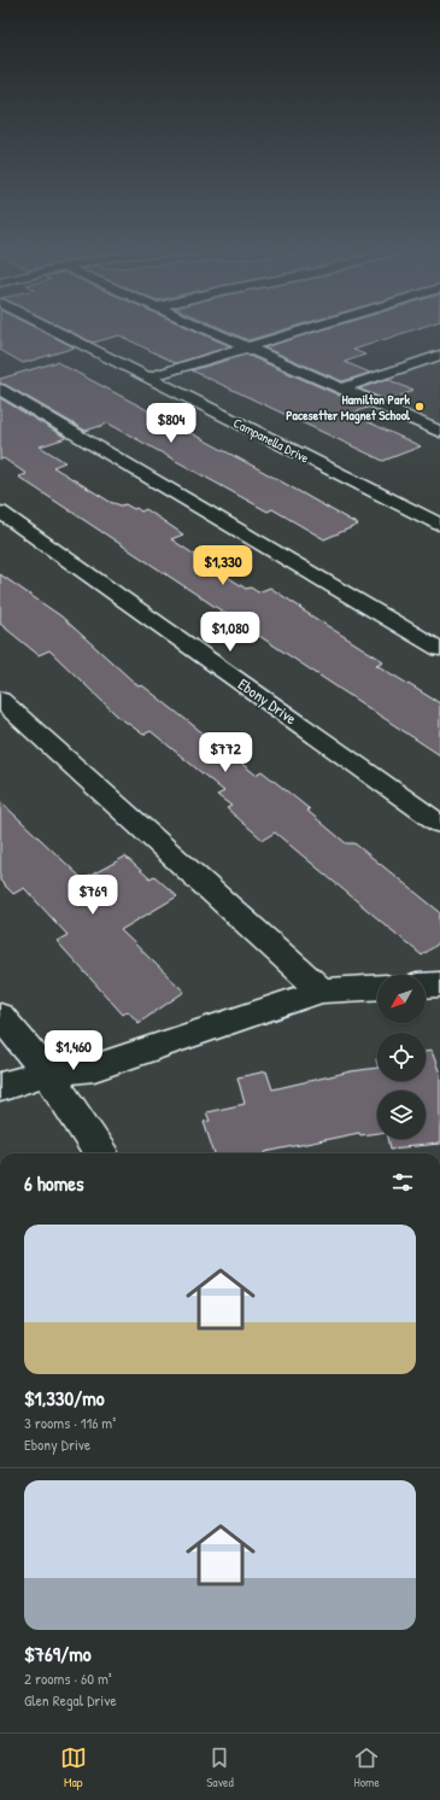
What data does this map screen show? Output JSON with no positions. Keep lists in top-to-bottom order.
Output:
{
  "streets": {
    "street": ["Campanella Drive", "Ebony Drive"]
  },
  "places": ["Hamilton Park Pacesetter Magnet School"],
  "north": "bottom left",
  "page": {
    "price": [
      "$804",
      "$1,330",
      "$1,080",
      "$772",
      "$769",
      "$1,460"
    ],
    "heading": "6 homes",
    "list": [
      {
        "name": "$1,330/mo",
        "note": "3 rooms · 116 m² · Ebony Drive"
      },
      {
        "name": "$769/mo",
        "note": "2 rooms · 60 m² · Glen Regal Drive"
      }
    ],
    "tabs": ["Map", "Saved", "Home"]
  }
}
